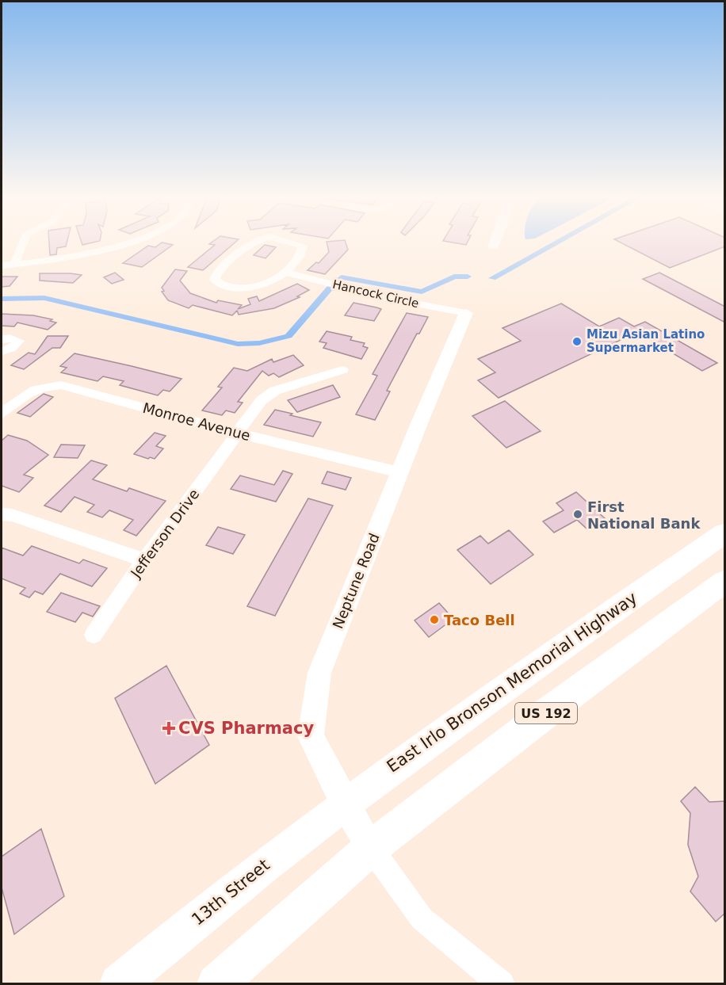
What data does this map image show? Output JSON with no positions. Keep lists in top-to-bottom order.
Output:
{
  "streets": {
    "highway": ["East Irlo Bronson Memorial Highway", "US 192", "13th Street"],
    "main road": ["Neptune Road"],
    "street": ["Hancock Circle", "Monroe Avenue", "Jefferson Drive"]
  },
  "crossings": [
    ["Hancock Circle", "Neptune Road"],
    ["Monroe Avenue", "Jefferson Drive"],
    ["Monroe Avenue", "Neptune Road"],
    ["Neptune Road", "East Irlo Bronson Memorial Highway"],
    ["Neptune Road", "US 192"],
    ["Neptune Road", "13th Street"],
    ["East Irlo Bronson Memorial Highway", "13th Street"]
  ],
  "places": {
    "other": ["Mizu Asian Latino Supermarket", "First National Bank", "Taco Bell"],
    "health": ["CVS Pharmacy"]
  }
}
